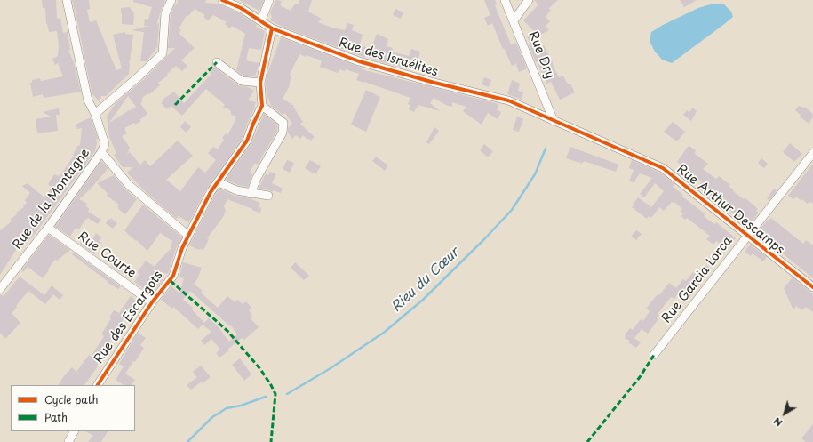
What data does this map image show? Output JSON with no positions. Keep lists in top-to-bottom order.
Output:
{
  "streets": {
    "street": [
      "Rue Dry",
      "Rue des Israélites",
      "Rue de la Montagne",
      "Rue Arthur Descamps",
      "Rue Courte",
      "Rue Garcia Lorca",
      "Rue des Escargots"
    ]
  },
  "crossings": [
    ["Rue Dry", "Rue des Israélites"],
    ["Rue Dry", "Rue Arthur Descamps"],
    ["Rue des Israélites", "Rue Arthur Descamps"],
    ["Rue de la Montagne", "Rue Courte"],
    ["Rue Arthur Descamps", "Rue Garcia Lorca"],
    ["Rue Courte", "Rue des Escargots"]
  ],
  "water": ["Rieu du Cœur"],
  "legend": ["Cycle path", "Path"],
  "north": "bottom left"
}
